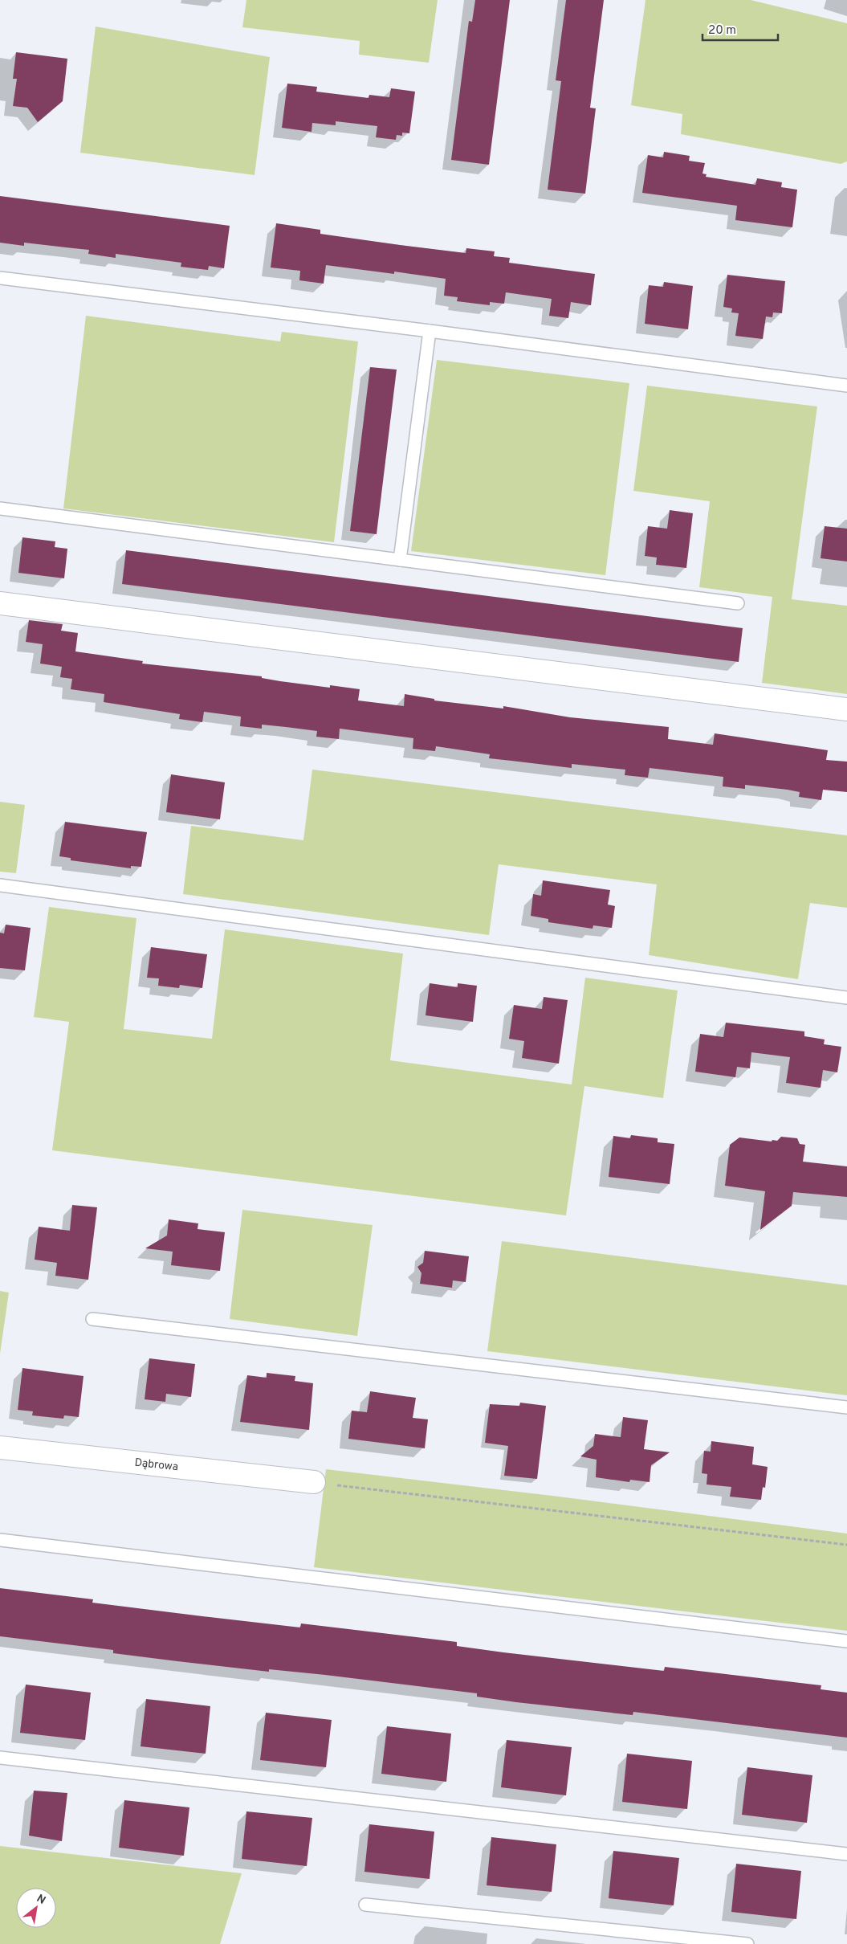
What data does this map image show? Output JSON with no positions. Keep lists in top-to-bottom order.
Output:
{
  "streets": {
    "street": ["Dąbrowa"]
  },
  "scale_bar": "20 m",
  "north": "top right"
}
